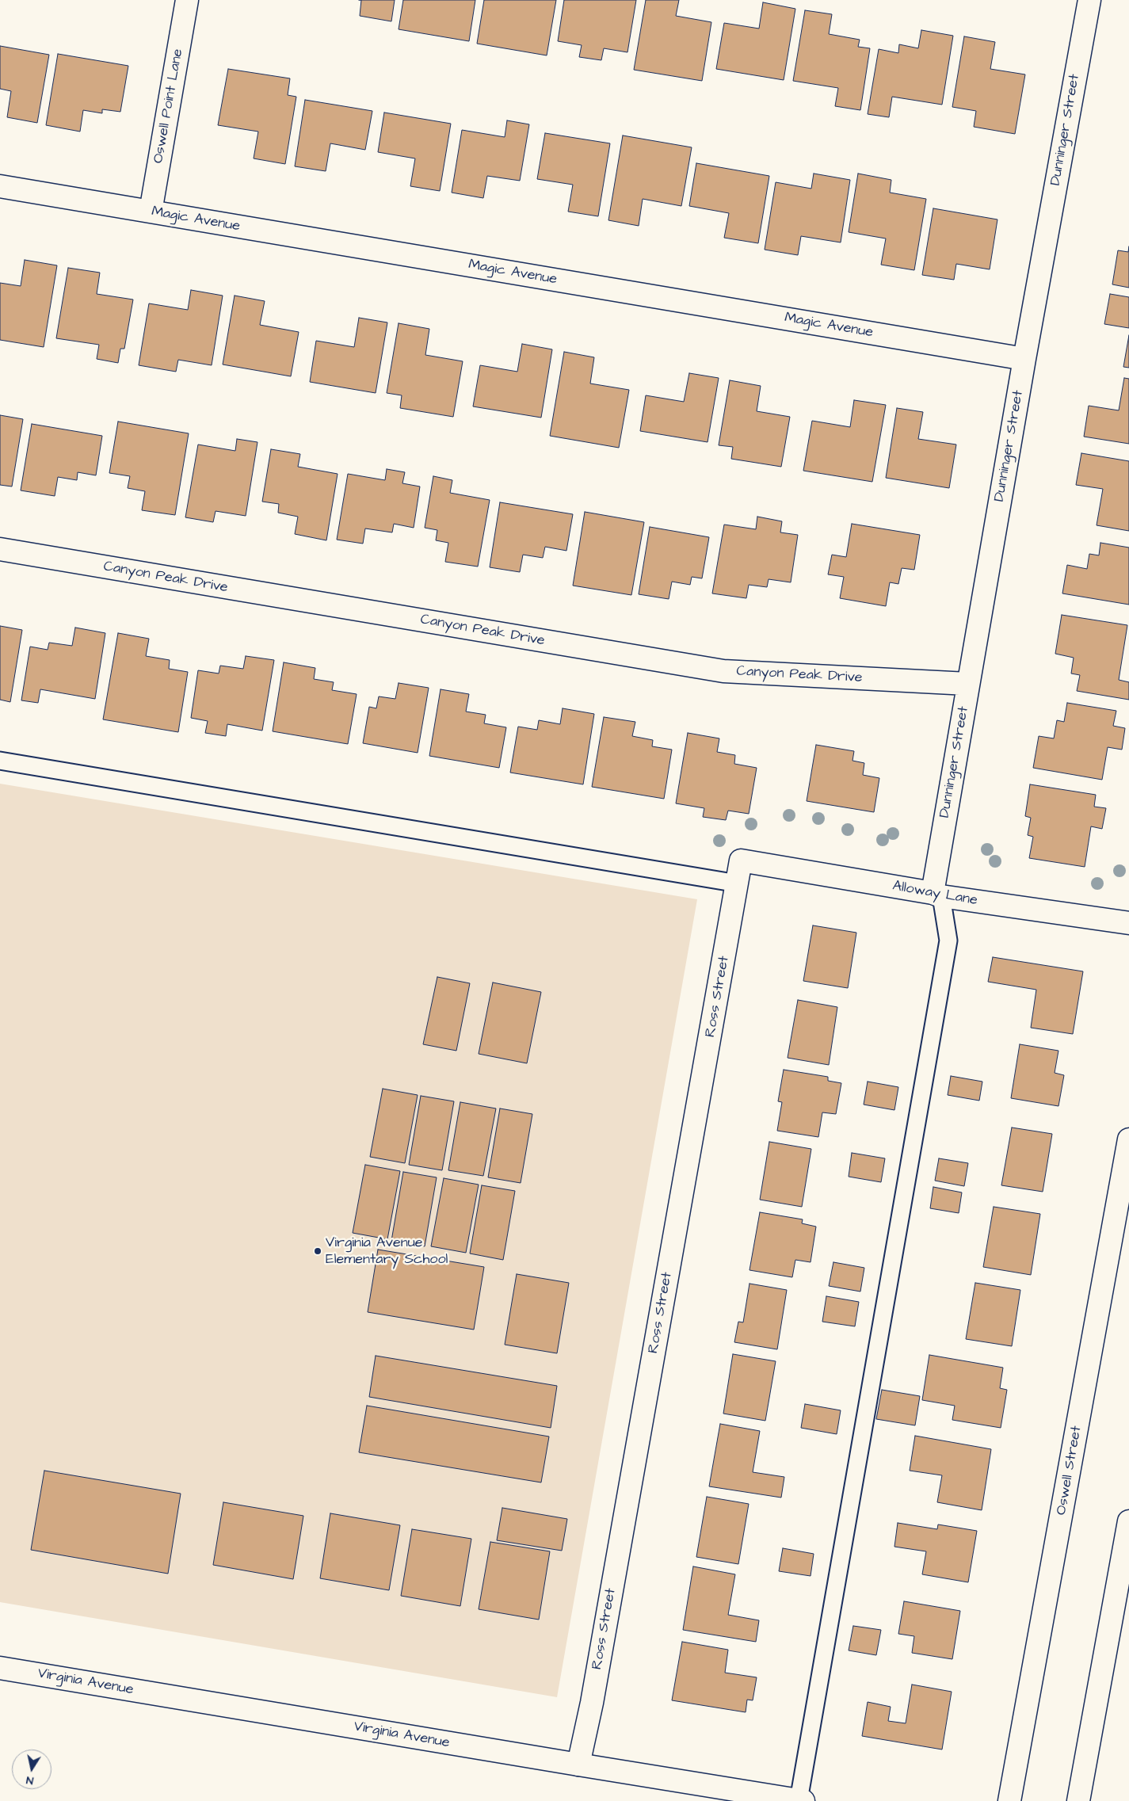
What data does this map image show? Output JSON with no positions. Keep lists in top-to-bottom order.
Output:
{
  "streets": {
    "street": [
      "Oswell Point Lane",
      "Dunninger Street",
      "Magic Avenue",
      "Canyon Peak Drive",
      "Alloway Lane",
      "Ross Street",
      "Oswell Street",
      "Virginia Avenue"
    ]
  },
  "crossings": [
    ["Oswell Point Lane", "Magic Avenue"],
    ["Dunninger Street", "Magic Avenue"],
    ["Dunninger Street", "Canyon Peak Drive"],
    ["Dunninger Street", "Alloway Lane"],
    ["Alloway Lane", "Ross Street"],
    ["Ross Street", "Virginia Avenue"]
  ],
  "places": ["Virginia Avenue Elementary School"],
  "north": "bottom"
}
